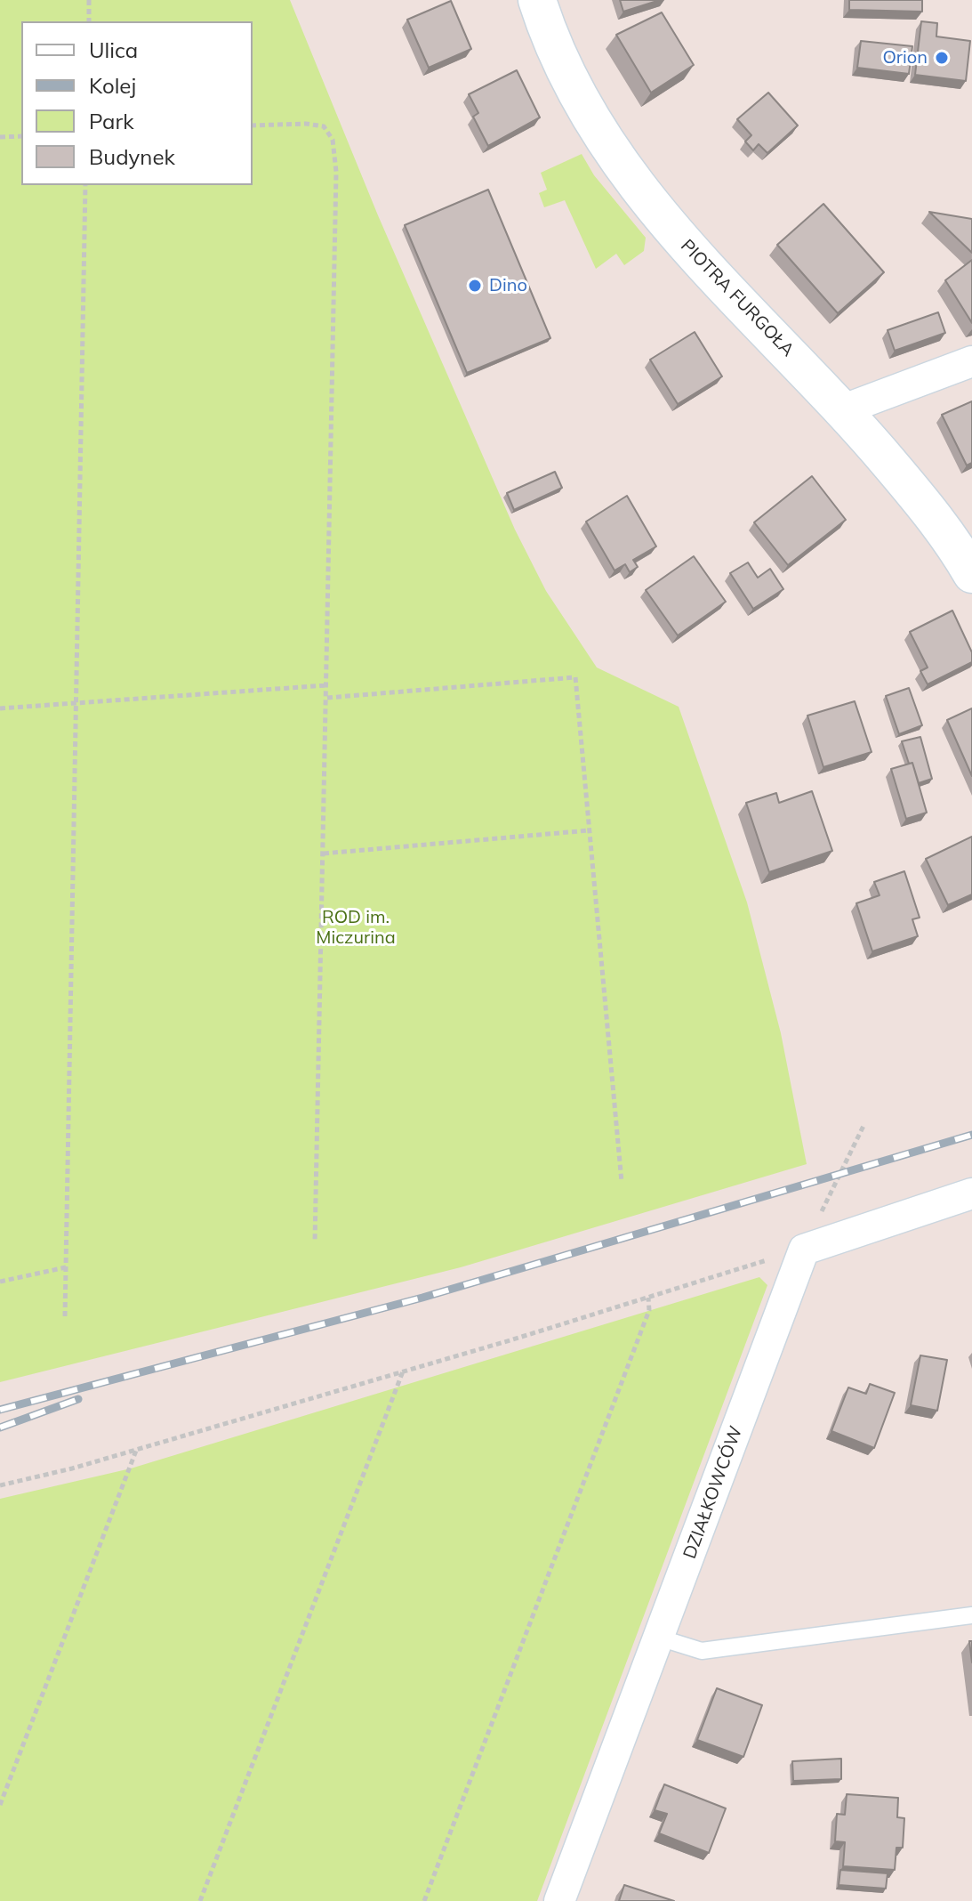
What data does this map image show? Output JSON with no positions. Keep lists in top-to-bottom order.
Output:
{
  "streets": {
    "street": ["PIOTRA FURGOŁA", "DZIAŁKOWCÓW"]
  },
  "parks": ["ROD im. Miczurina"],
  "places": ["Orion", "Dino"],
  "legend": [
    "Ulica",
    "Kolej",
    "Park",
    "Budynek"
  ]
}
